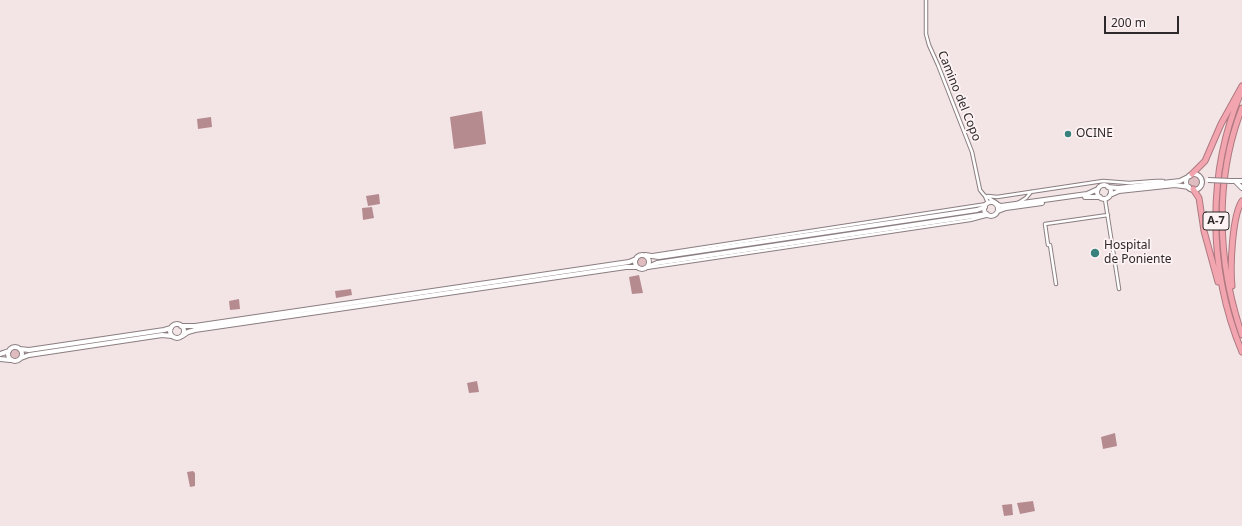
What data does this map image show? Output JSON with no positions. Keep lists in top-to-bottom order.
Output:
{
  "streets": {
    "highway": ["A-7"],
    "street": ["Camino del Copo"]
  },
  "places": ["OCINE", "Hospital de Poniente"],
  "scale_bar": "200 m"
}
